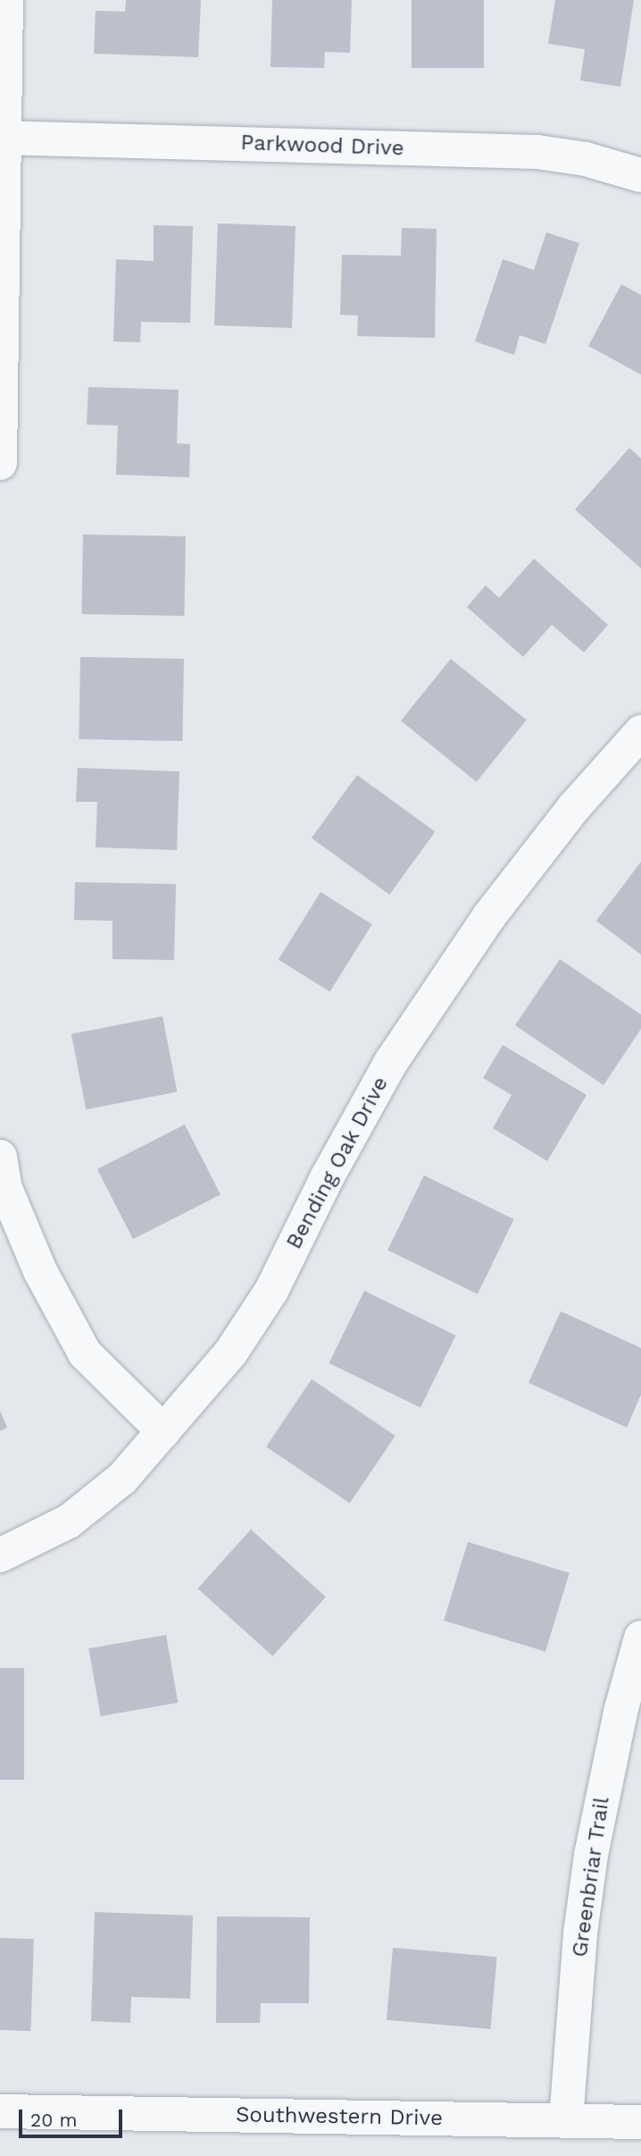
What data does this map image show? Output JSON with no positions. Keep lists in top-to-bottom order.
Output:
{
  "streets": {
    "street": [
      "Parkwood Drive",
      "Bending Oak Drive",
      "Greenbriar Trail",
      "Southwestern Drive"
    ]
  },
  "crossings": [
    ["Greenbriar Trail", "Southwestern Drive"]
  ],
  "scale_bar": "20 m"
}
